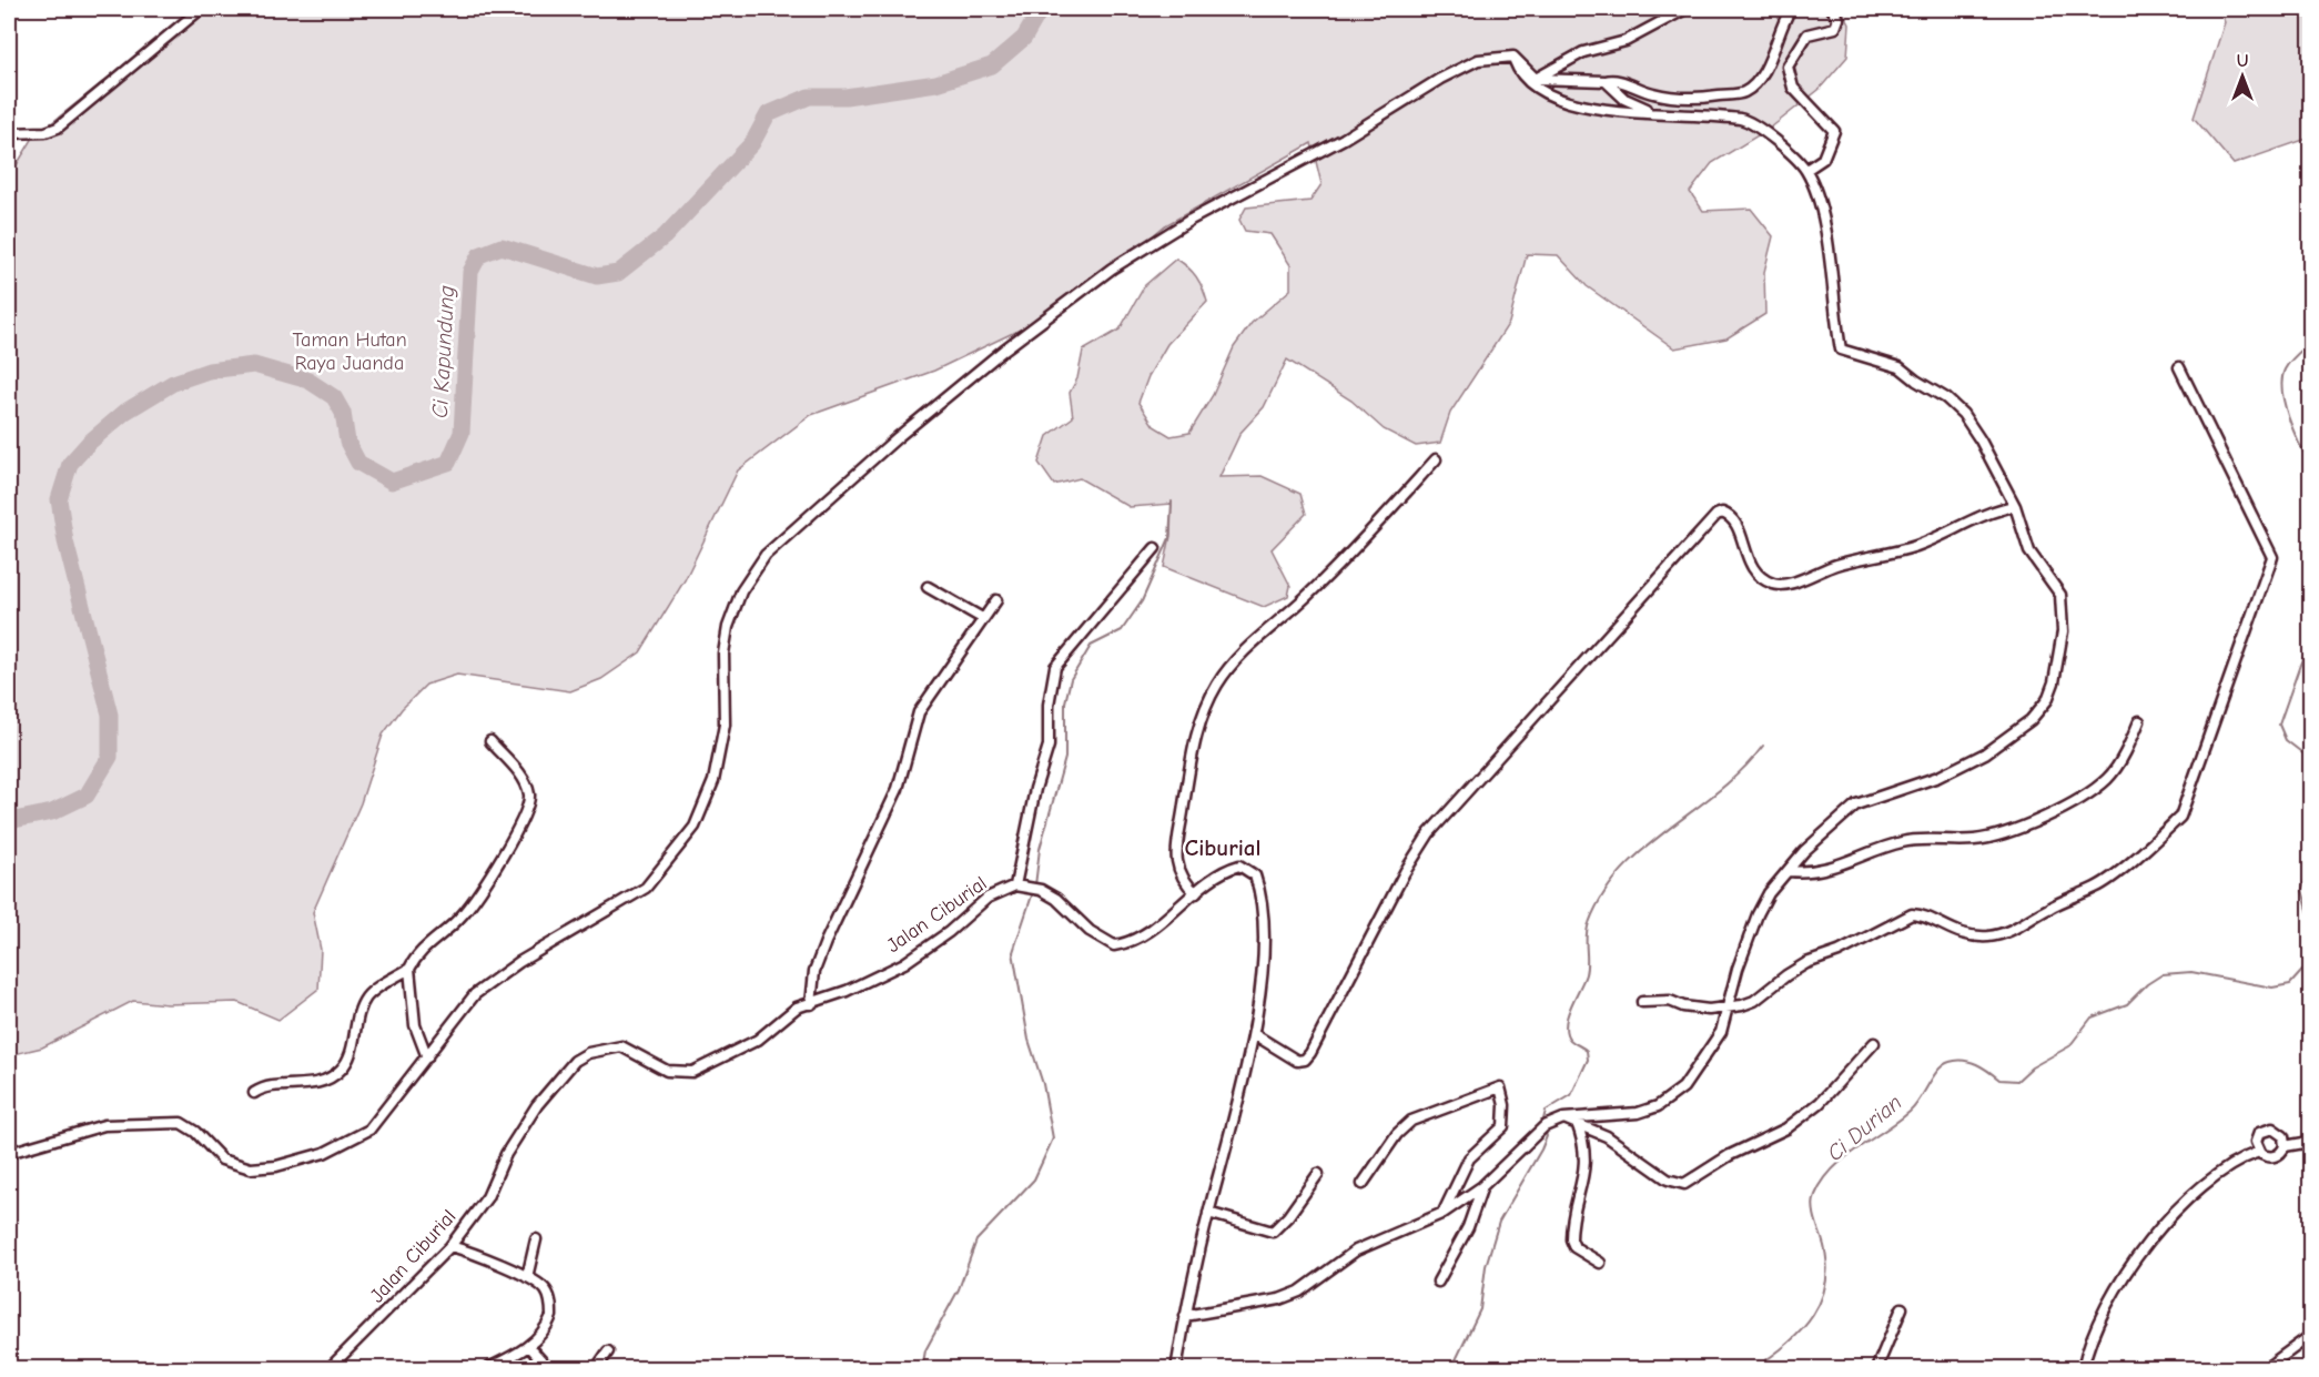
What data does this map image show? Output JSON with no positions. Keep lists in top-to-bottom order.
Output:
{
  "streets": {
    "street": ["Jalan Ciburial"]
  },
  "districts": ["Ciburial"],
  "water": ["Ci Kapundung", "Ci Durian"],
  "parks": ["Taman Hutan Raya Juanda"],
  "north": "top"
}
